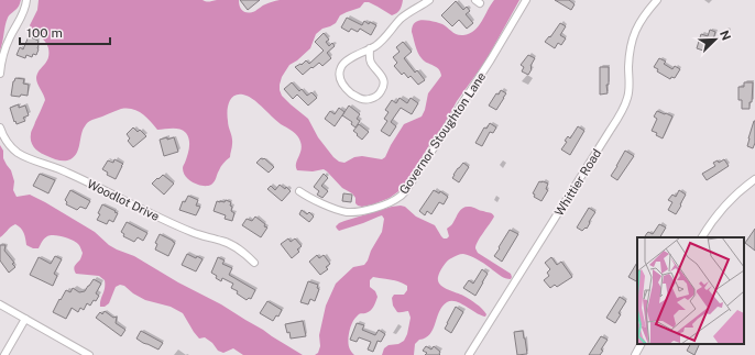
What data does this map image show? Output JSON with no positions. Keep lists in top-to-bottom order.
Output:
{
  "streets": {
    "street": ["Governor Stoughton Lane", "Whittier Road", "Woodlot Drive"]
  },
  "scale_bar": "100 m",
  "north": "top right"
}
